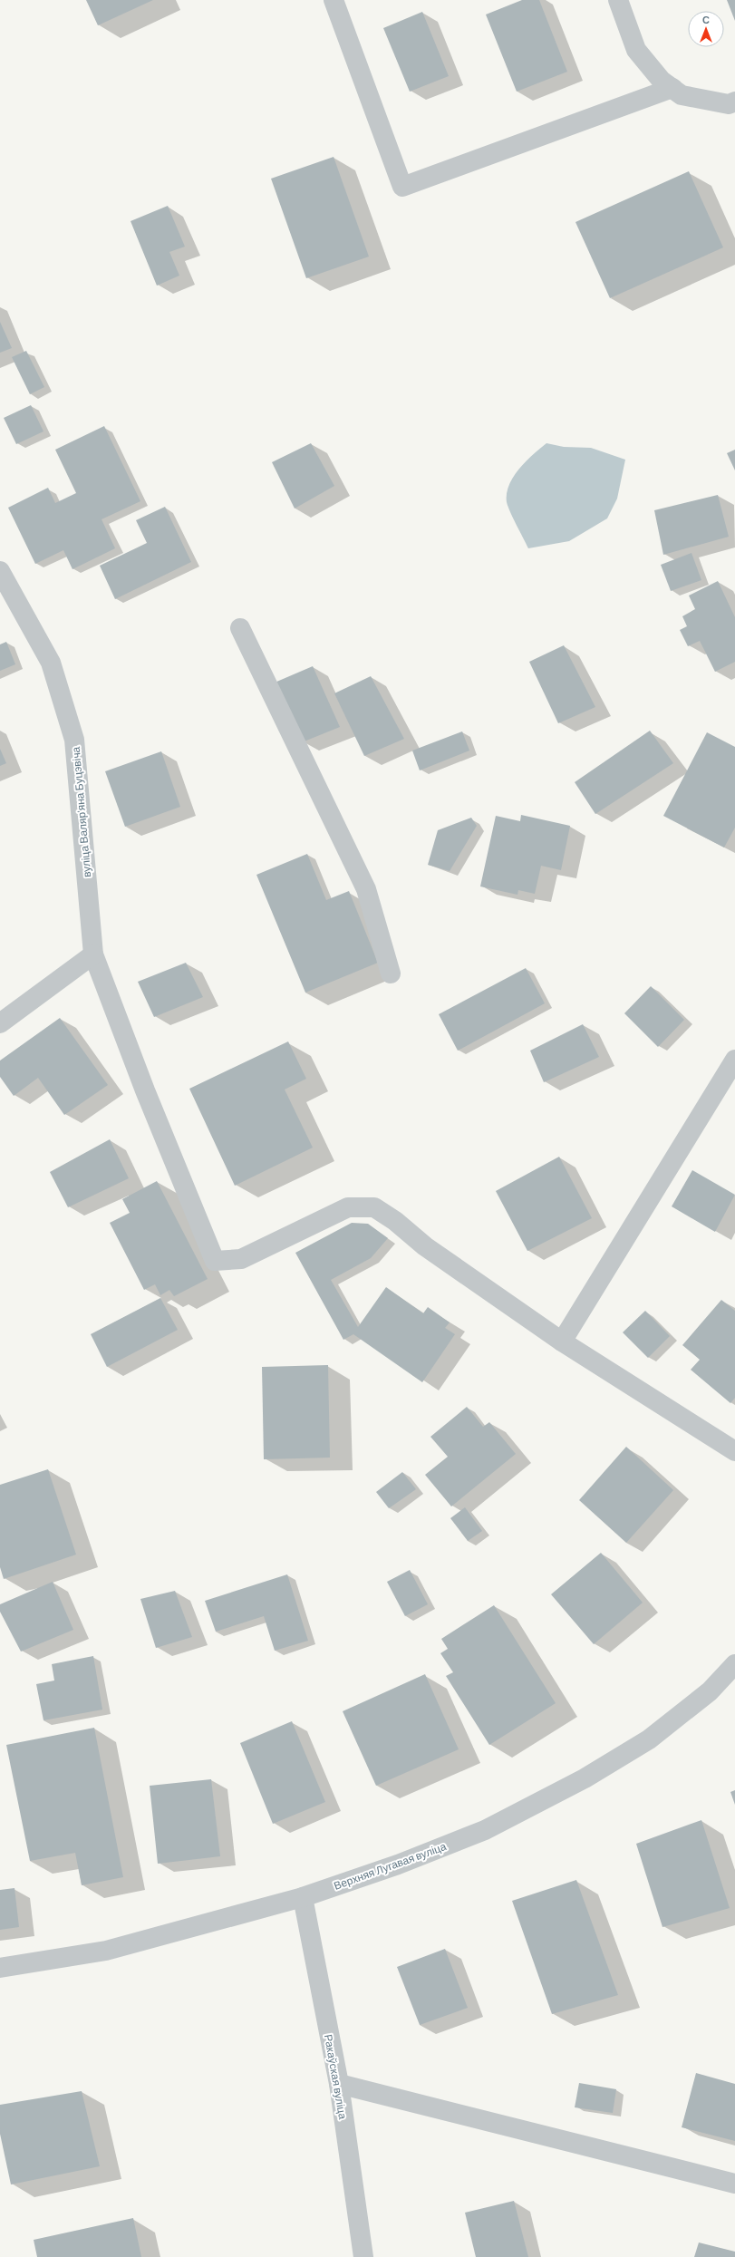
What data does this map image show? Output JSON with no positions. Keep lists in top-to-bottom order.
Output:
{
  "streets": {
    "street": ["вуліца Валяр'яна Буцэвіча", "Верхняя Лугавая вуліца", "Ракаўская вуліца"]
  },
  "crossings": [
    ["Верхняя Лугавая вуліца", "Ракаўская вуліца"]
  ],
  "north": "top"
}
